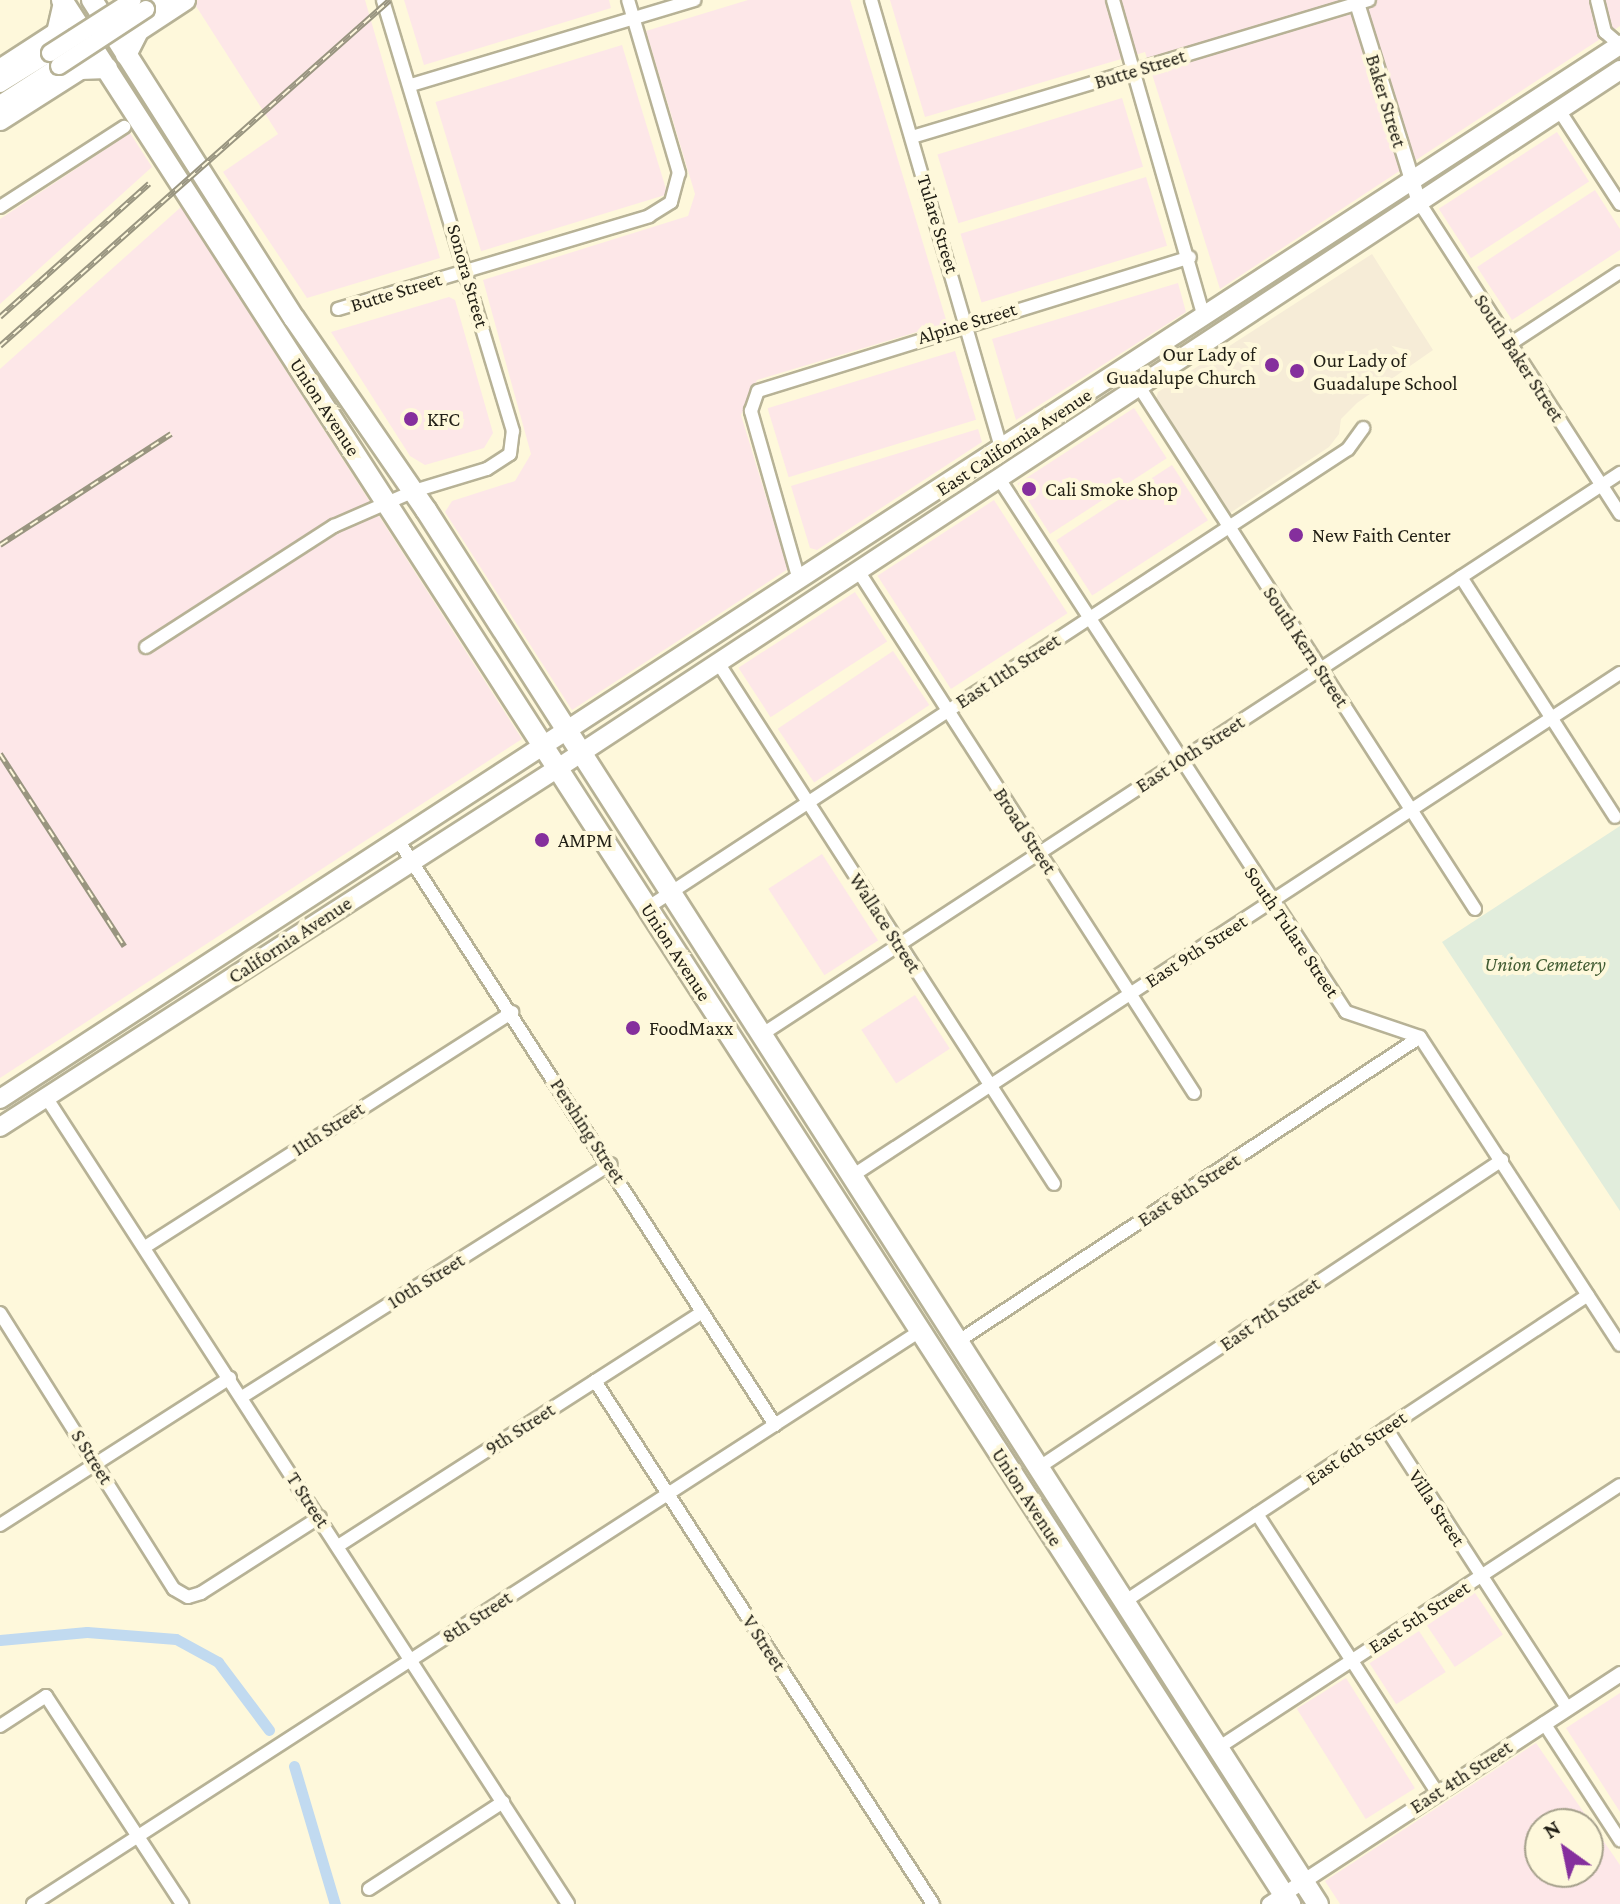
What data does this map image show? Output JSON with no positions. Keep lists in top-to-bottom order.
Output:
{
  "streets": {
    "highway": ["Union Avenue"],
    "main road": ["East California Avenue", "California Avenue"],
    "street": [
      "Butte Street",
      "Baker Street",
      "Tulare Street",
      "Sonora Street",
      "Alpine Street",
      "South Baker Street",
      "South Kern Street",
      "East 11th Street",
      "East 10th Street",
      "Broad Street",
      "Wallace Street",
      "South Tulare Street",
      "East 9th Street",
      "11th Street",
      "Pershing Street",
      "East 8th Street",
      "10th Street",
      "East 7th Street",
      "9th Street",
      "East 6th Street",
      "S Street",
      "T Street",
      "Villa Street",
      "8th Street",
      "East 5th Street",
      "V Street",
      "East 4th Street"
    ]
  },
  "crossings": [
    ["Butte Street", "Baker Street"],
    ["Butte Street", "Tulare Street"],
    ["Butte Street", "Sonora Street"],
    ["Baker Street", "South Baker Street"],
    ["Baker Street", "East California Avenue"],
    ["Tulare Street", "Alpine Street"],
    ["Tulare Street", "East California Avenue"],
    ["Sonora Street", "Union Avenue"],
    ["Alpine Street", "East California Avenue"],
    ["South Baker Street", "East California Avenue"],
    ["South Baker Street", "East 10th Street"],
    ["Union Avenue", "East California Avenue"],
    ["Union Avenue", "East 11th Street"],
    ["Union Avenue", "East 10th Street"],
    ["Union Avenue", "California Avenue"],
    ["Union Avenue", "East 9th Street"],
    ["Union Avenue", "East 8th Street"],
    ["Union Avenue", "East 7th Street"],
    ["Union Avenue", "East 6th Street"],
    ["Union Avenue", "8th Street"],
    ["Union Avenue", "East 5th Street"],
    ["Union Avenue", "East 4th Street"],
    ["East California Avenue", "South Kern Street"],
    ["East California Avenue", "Broad Street"],
    ["East California Avenue", "Wallace Street"],
    ["East California Avenue", "South Tulare Street"],
    ["East California Avenue", "California Avenue"],
    ["South Kern Street", "East 11th Street"],
    ["South Kern Street", "East 10th Street"],
    ["South Kern Street", "East 9th Street"],
    ["East 11th Street", "Broad Street"],
    ["East 11th Street", "Wallace Street"],
    ["East 11th Street", "South Tulare Street"],
    ["East 10th Street", "Broad Street"],
    ["East 10th Street", "Wallace Street"],
    ["East 10th Street", "South Tulare Street"],
    ["Broad Street", "East 9th Street"],
    ["Wallace Street", "East 9th Street"],
    ["South Tulare Street", "East 9th Street"],
    ["South Tulare Street", "East 8th Street"],
    ["California Avenue", "Pershing Street"],
    ["California Avenue", "T Street"],
    ["11th Street", "Pershing Street"],
    ["11th Street", "T Street"],
    ["Pershing Street", "10th Street"],
    ["Pershing Street", "9th Street"],
    ["Pershing Street", "8th Street"],
    ["10th Street", "T Street"],
    ["9th Street", "T Street"],
    ["9th Street", "V Street"],
    ["East 6th Street", "Villa Street"],
    ["S Street", "T Street"],
    ["T Street", "8th Street"],
    ["Villa Street", "East 5th Street"],
    ["Villa Street", "East 4th Street"],
    ["8th Street", "V Street"]
  ],
  "parks": ["Union Cemetery"],
  "places": [
    "Our Lady of Guadalupe Church",
    "Our Lady of Guadalupe School",
    "KFC",
    "Cali Smoke Shop",
    "New Faith Center",
    "AMPM",
    "FoodMaxx"
  ],
  "north": "top left"
}
